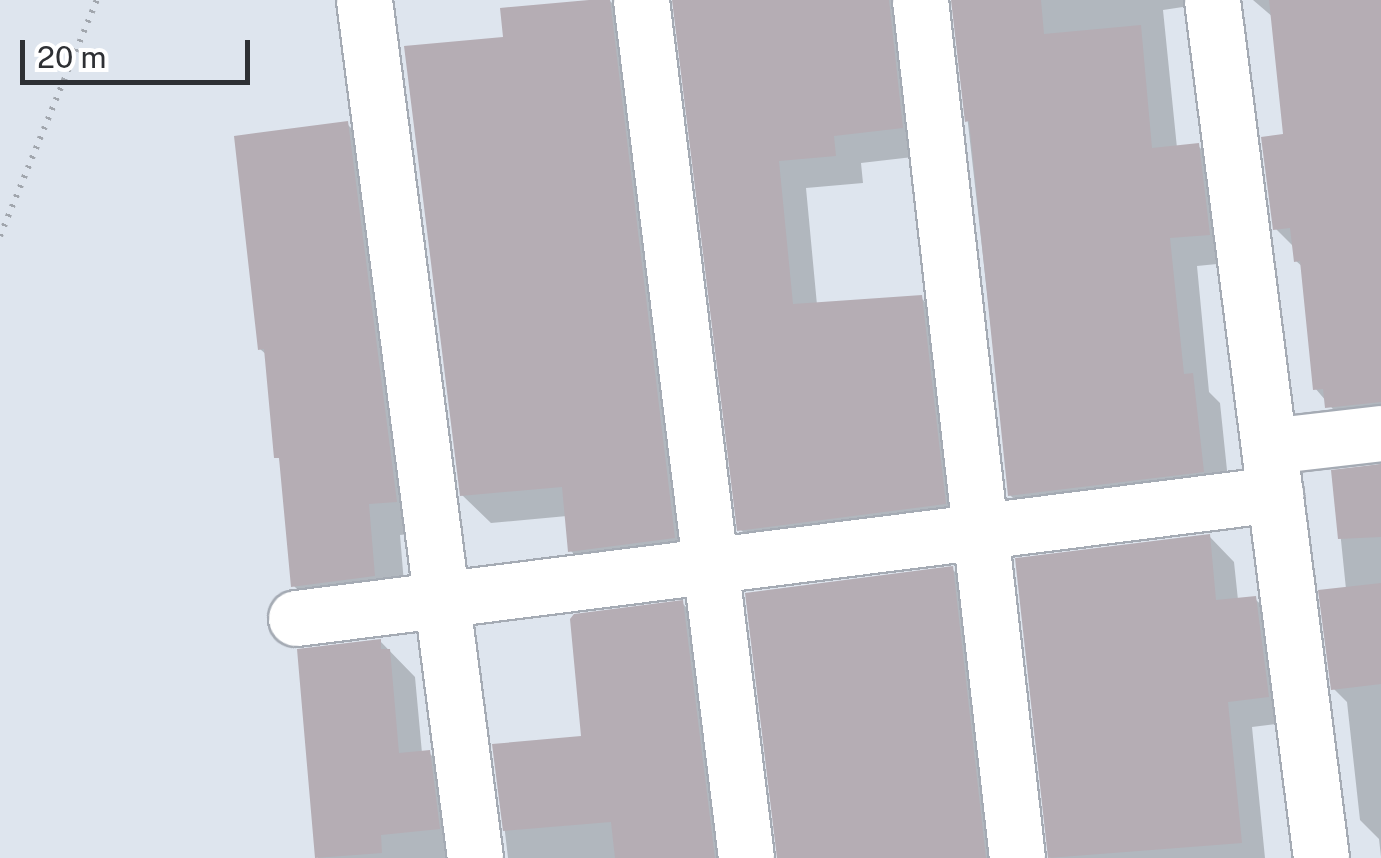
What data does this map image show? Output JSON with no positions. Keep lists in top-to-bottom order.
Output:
{
  "scale_bar": "20 m"
}
